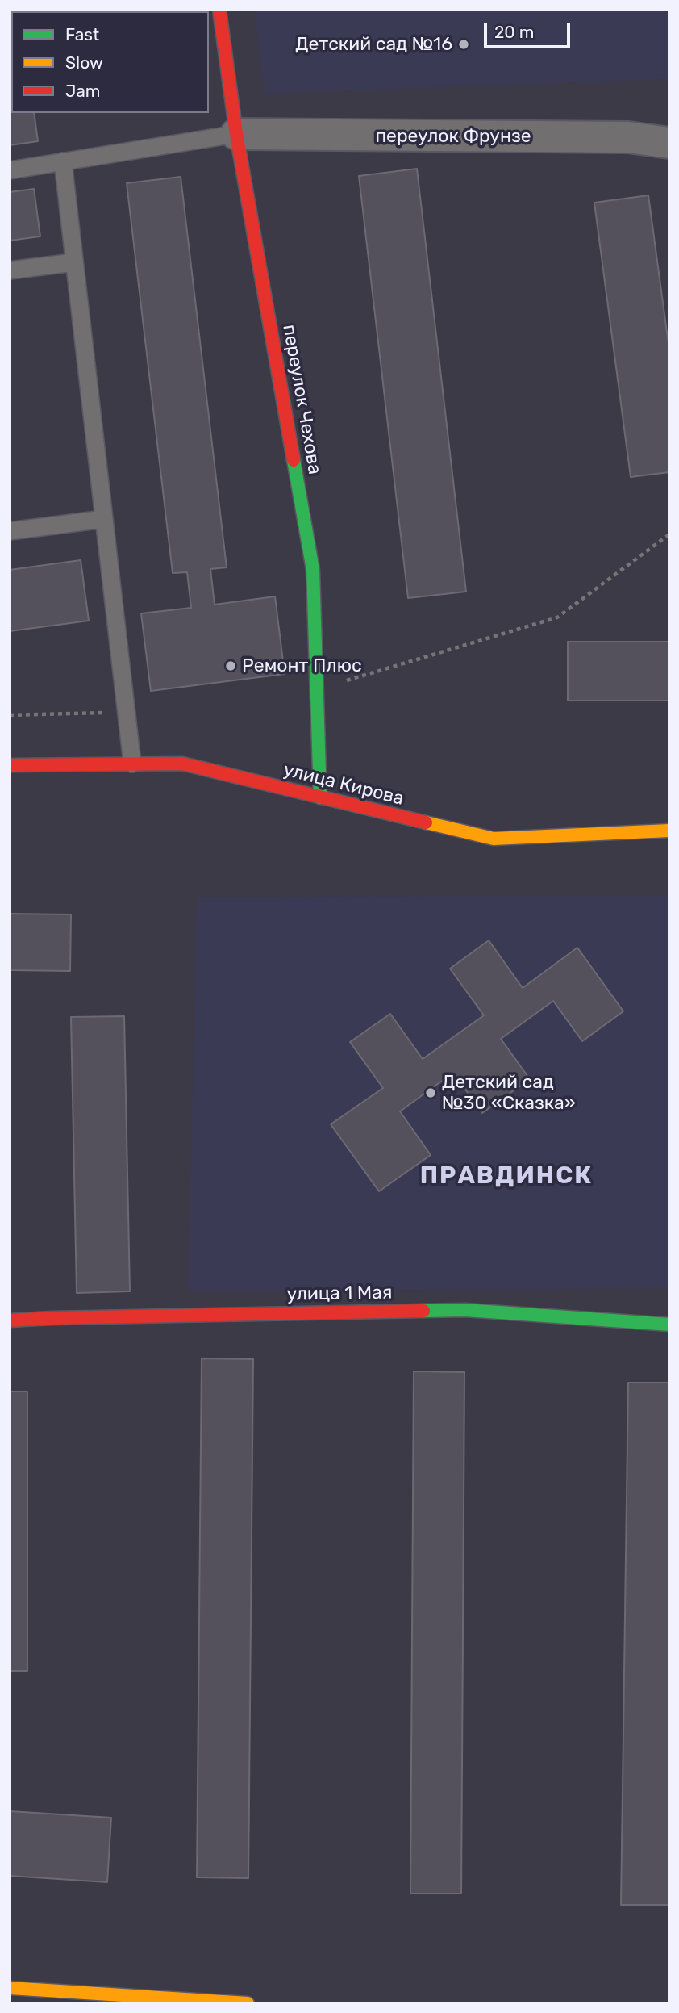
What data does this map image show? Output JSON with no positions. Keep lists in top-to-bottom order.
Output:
{
  "streets": {
    "street": [
      "переулок Фрунзе",
      "переулок Чехова",
      "улица Кирова",
      "улица 1 Мая"
    ]
  },
  "crossings": [
    ["переулок Фрунзе", "переулок Чехова"],
    ["переулок Чехова", "улица Кирова"]
  ],
  "districts": ["ПРАВДИНСК"],
  "places": ["Детский сад №16", "Ремонт Плюс", "Детский сад №30 «Сказка»"],
  "legend": ["Fast", "Slow", "Jam"],
  "scale_bar": "20 m"
}
